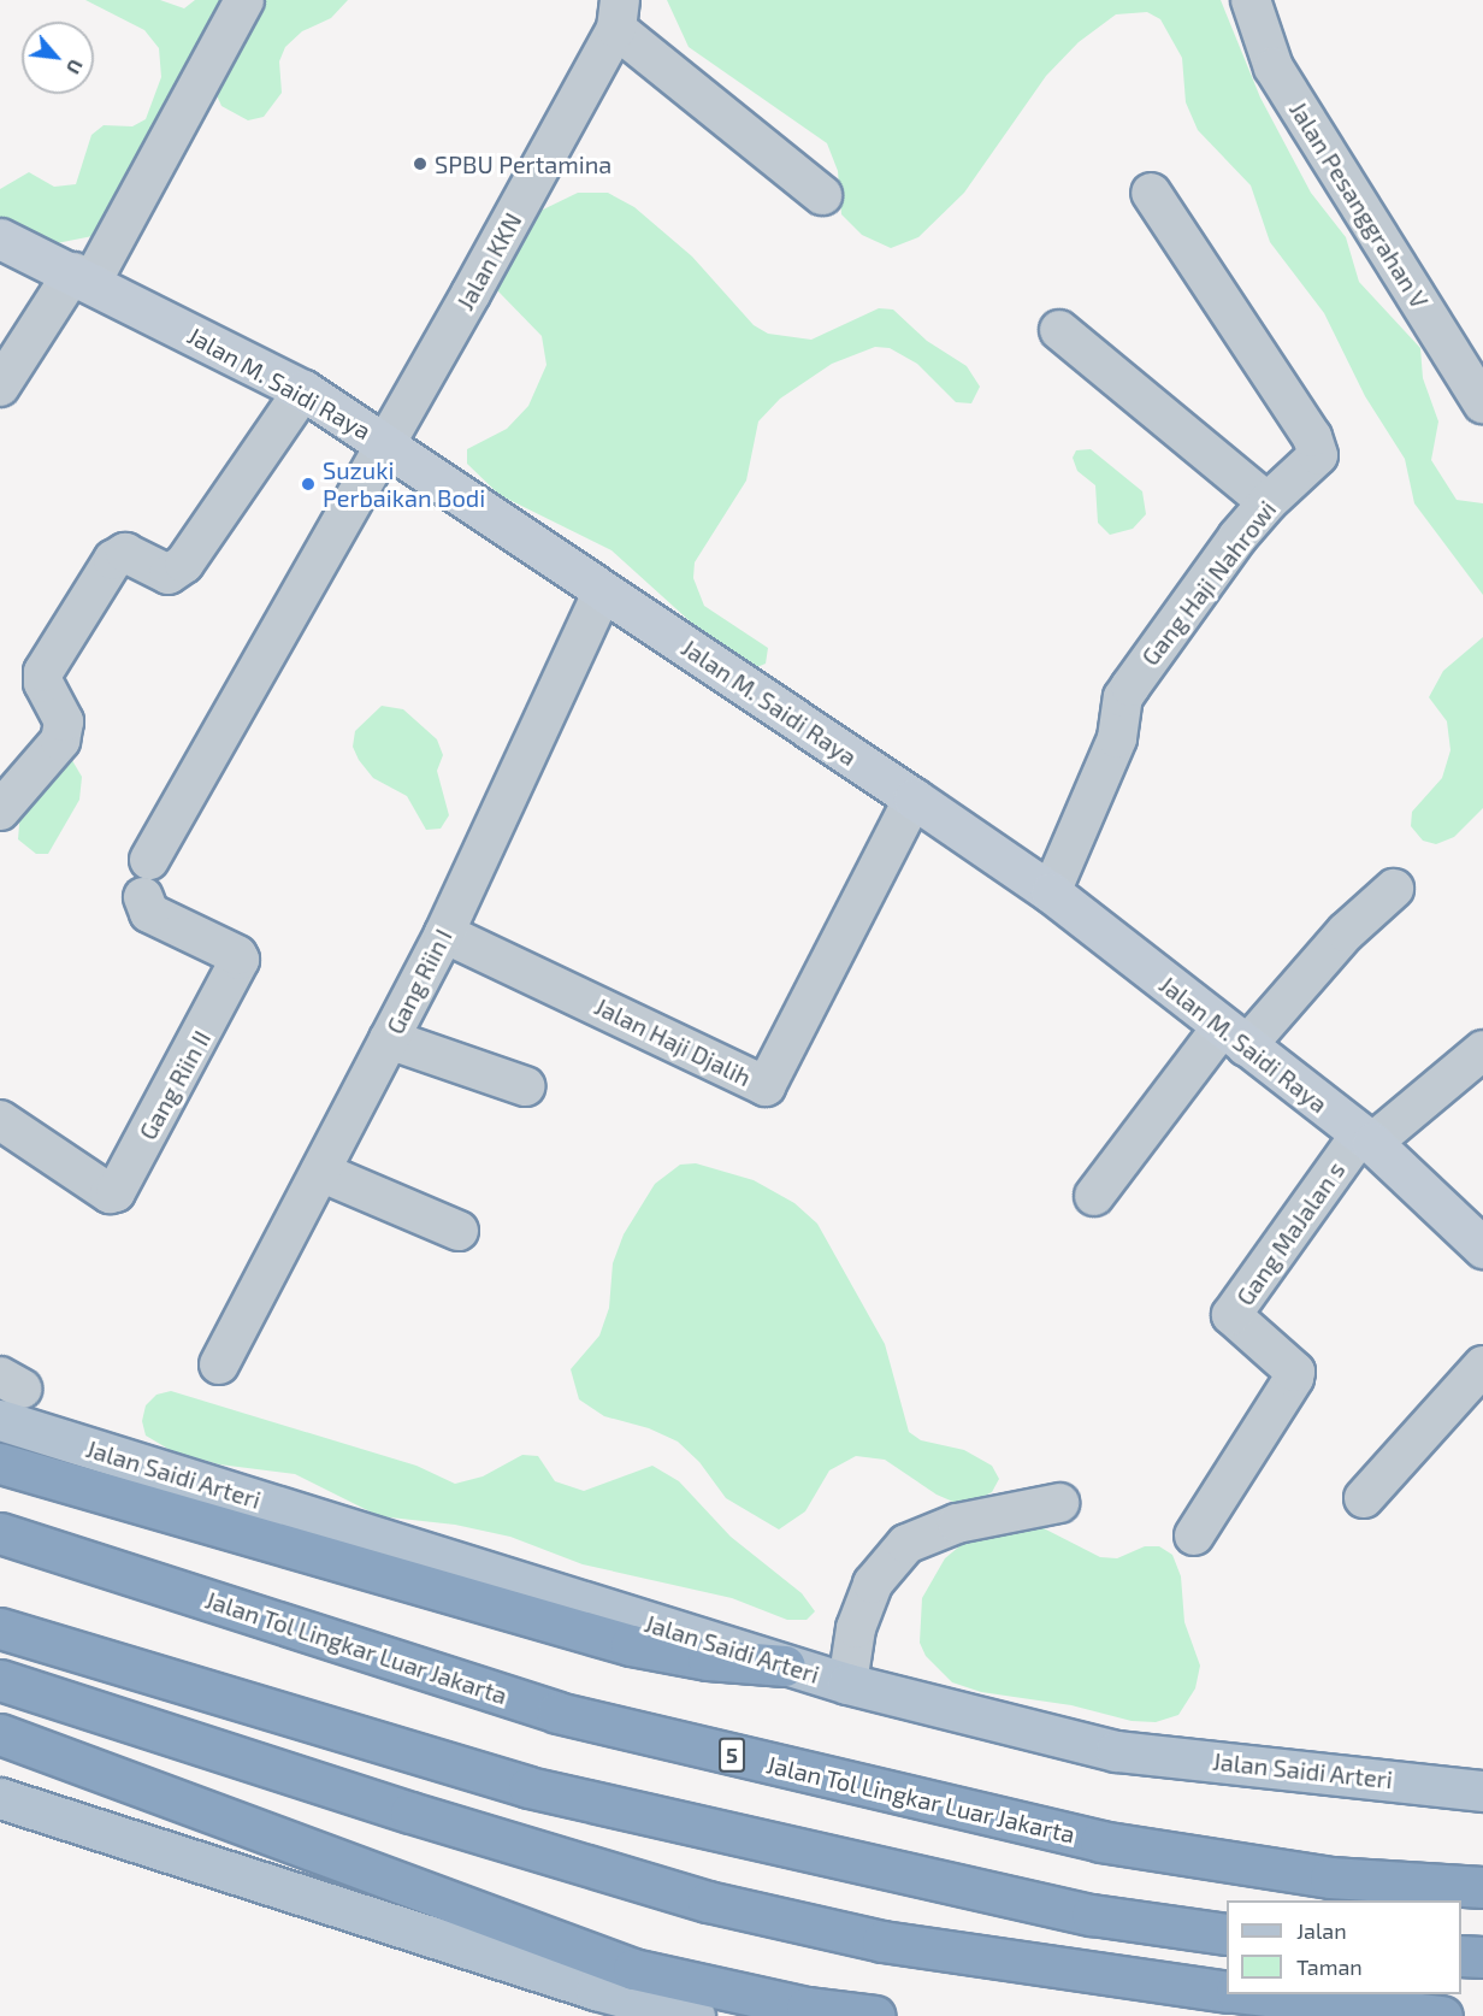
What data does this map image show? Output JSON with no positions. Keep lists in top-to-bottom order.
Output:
{
  "streets": {
    "highway": ["Jalan Tol Lingkar Luar Jakarta", "5"],
    "main road": ["Jalan Saidi Arteri"],
    "street": [
      "Jalan Pesanggrahan V",
      "Jalan KKN",
      "Jalan M. Saidi Raya",
      "Gang Haji Nahrowi",
      "Gang Riin I",
      "Jalan Haji Djalih",
      "Gang Riin II",
      "Gang MaJalan s"
    ]
  },
  "crossings": [
    ["Jalan KKN", "Jalan M. Saidi Raya"],
    ["Jalan M. Saidi Raya", "Gang Haji Nahrowi"],
    ["Jalan M. Saidi Raya", "Gang Riin I"],
    ["Jalan M. Saidi Raya", "Jalan Haji Djalih"],
    ["Jalan M. Saidi Raya", "Gang MaJalan s"],
    ["Gang Riin I", "Jalan Haji Djalih"]
  ],
  "places": ["SPBU Pertamina", "Suzuki Perbaikan Bodi"],
  "legend": ["Jalan", "Taman"],
  "north": "bottom right"
}
